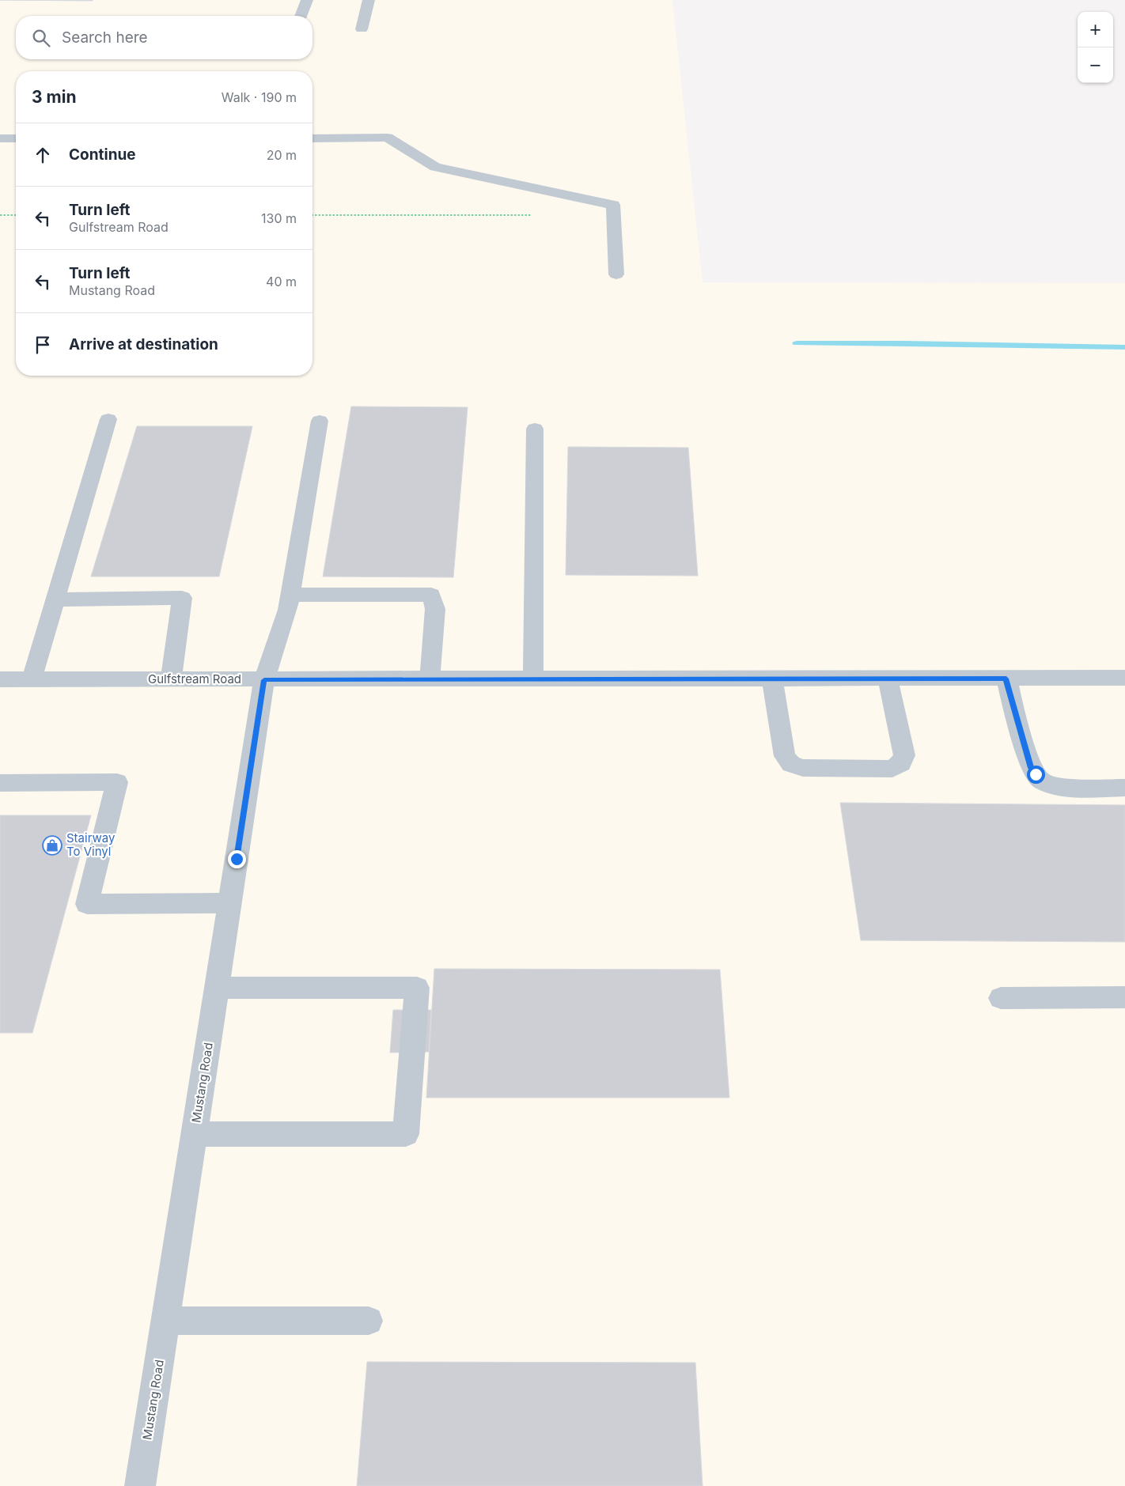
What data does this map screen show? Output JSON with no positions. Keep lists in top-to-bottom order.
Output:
{
  "streets": {
    "street": ["Gulfstream Road", "Mustang Road"]
  },
  "crossings": [
    ["Gulfstream Road", "Mustang Road"]
  ],
  "places": {
    "shop": ["Stairway To Vinyl"]
  },
  "page": {
    "map_buttons": ["+", "−"],
    "search": "Search here",
    "heading": ["3 min", "Walk · 190 m"],
    "list": [
      ["Continue", "20 m"],
      ["Turn left", "Gulfstream Road", "130 m"],
      ["Turn left", "Mustang Road", "40 m"],
      "Arrive at destination"
    ]
  }
}
